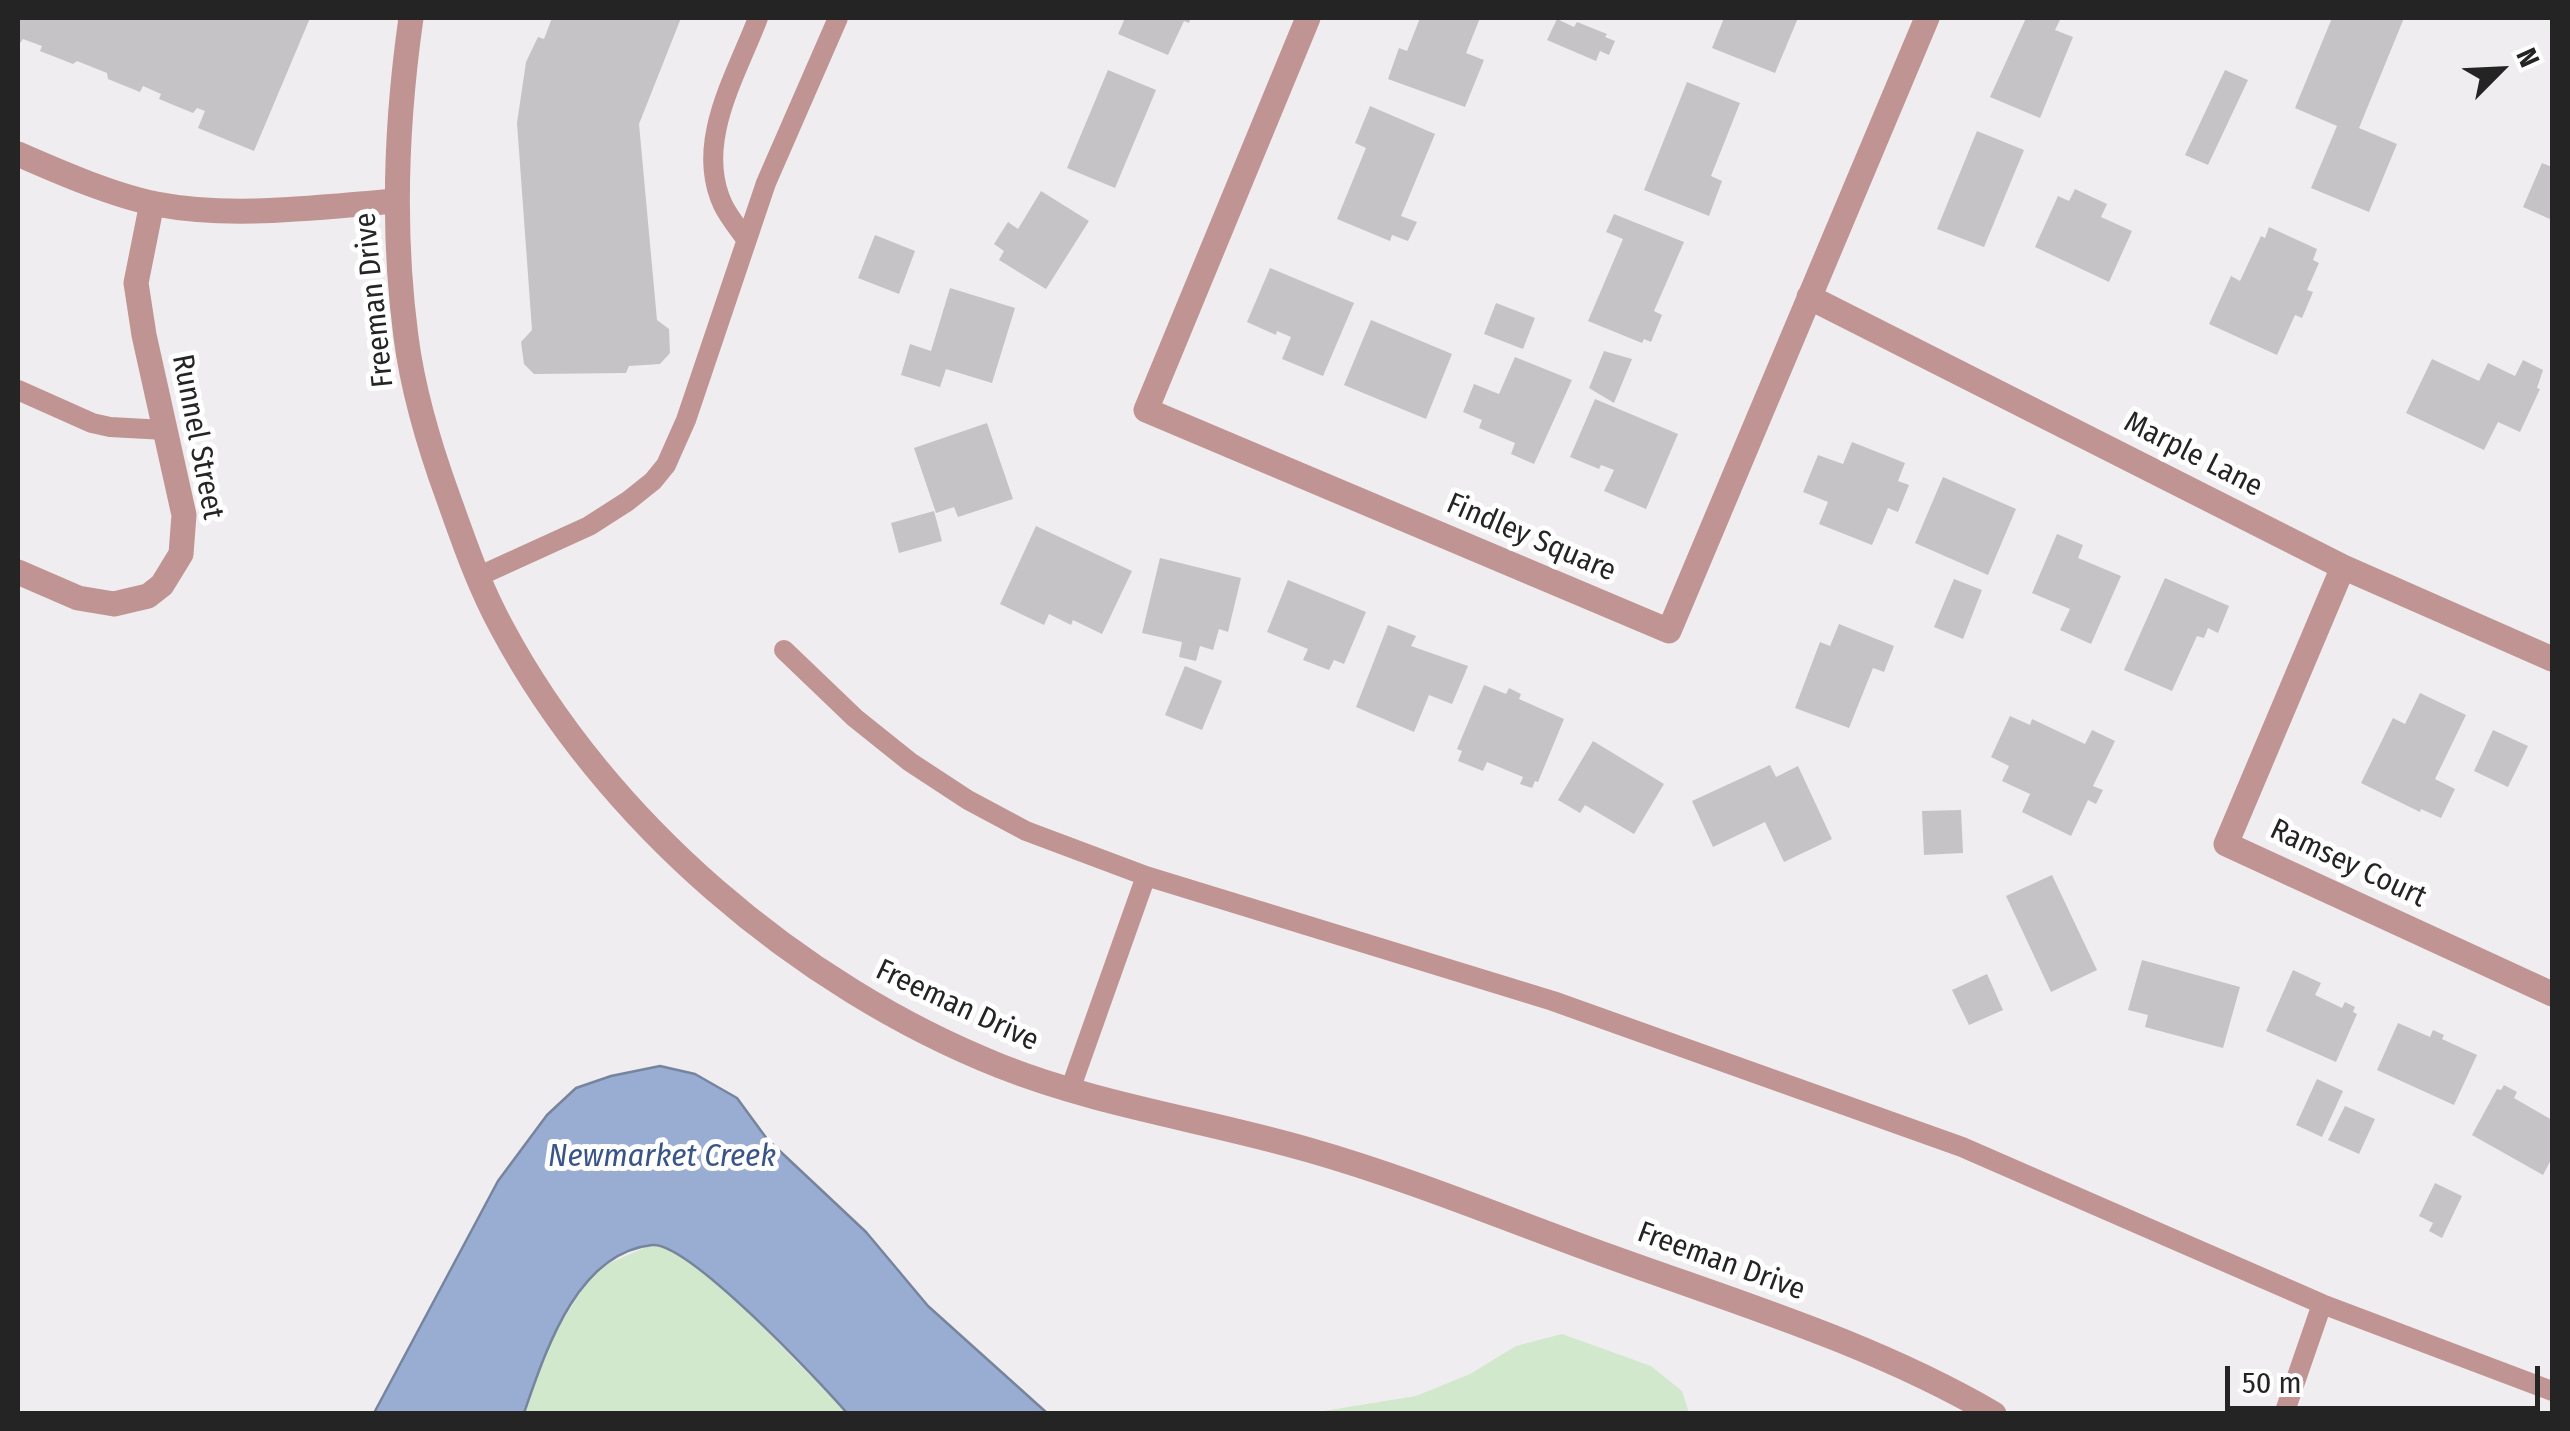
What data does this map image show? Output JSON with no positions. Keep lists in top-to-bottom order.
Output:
{
  "streets": {
    "street": [
      "Freeman Drive",
      "Runnel Street",
      "Marple Lane",
      "Findley Square",
      "Ramsey Court"
    ]
  },
  "crossings": [
    ["Marple Lane", "Findley Square"],
    ["Marple Lane", "Ramsey Court"]
  ],
  "water": ["Newmarket Creek"],
  "scale_bar": "50 m",
  "north": "top right"
}
